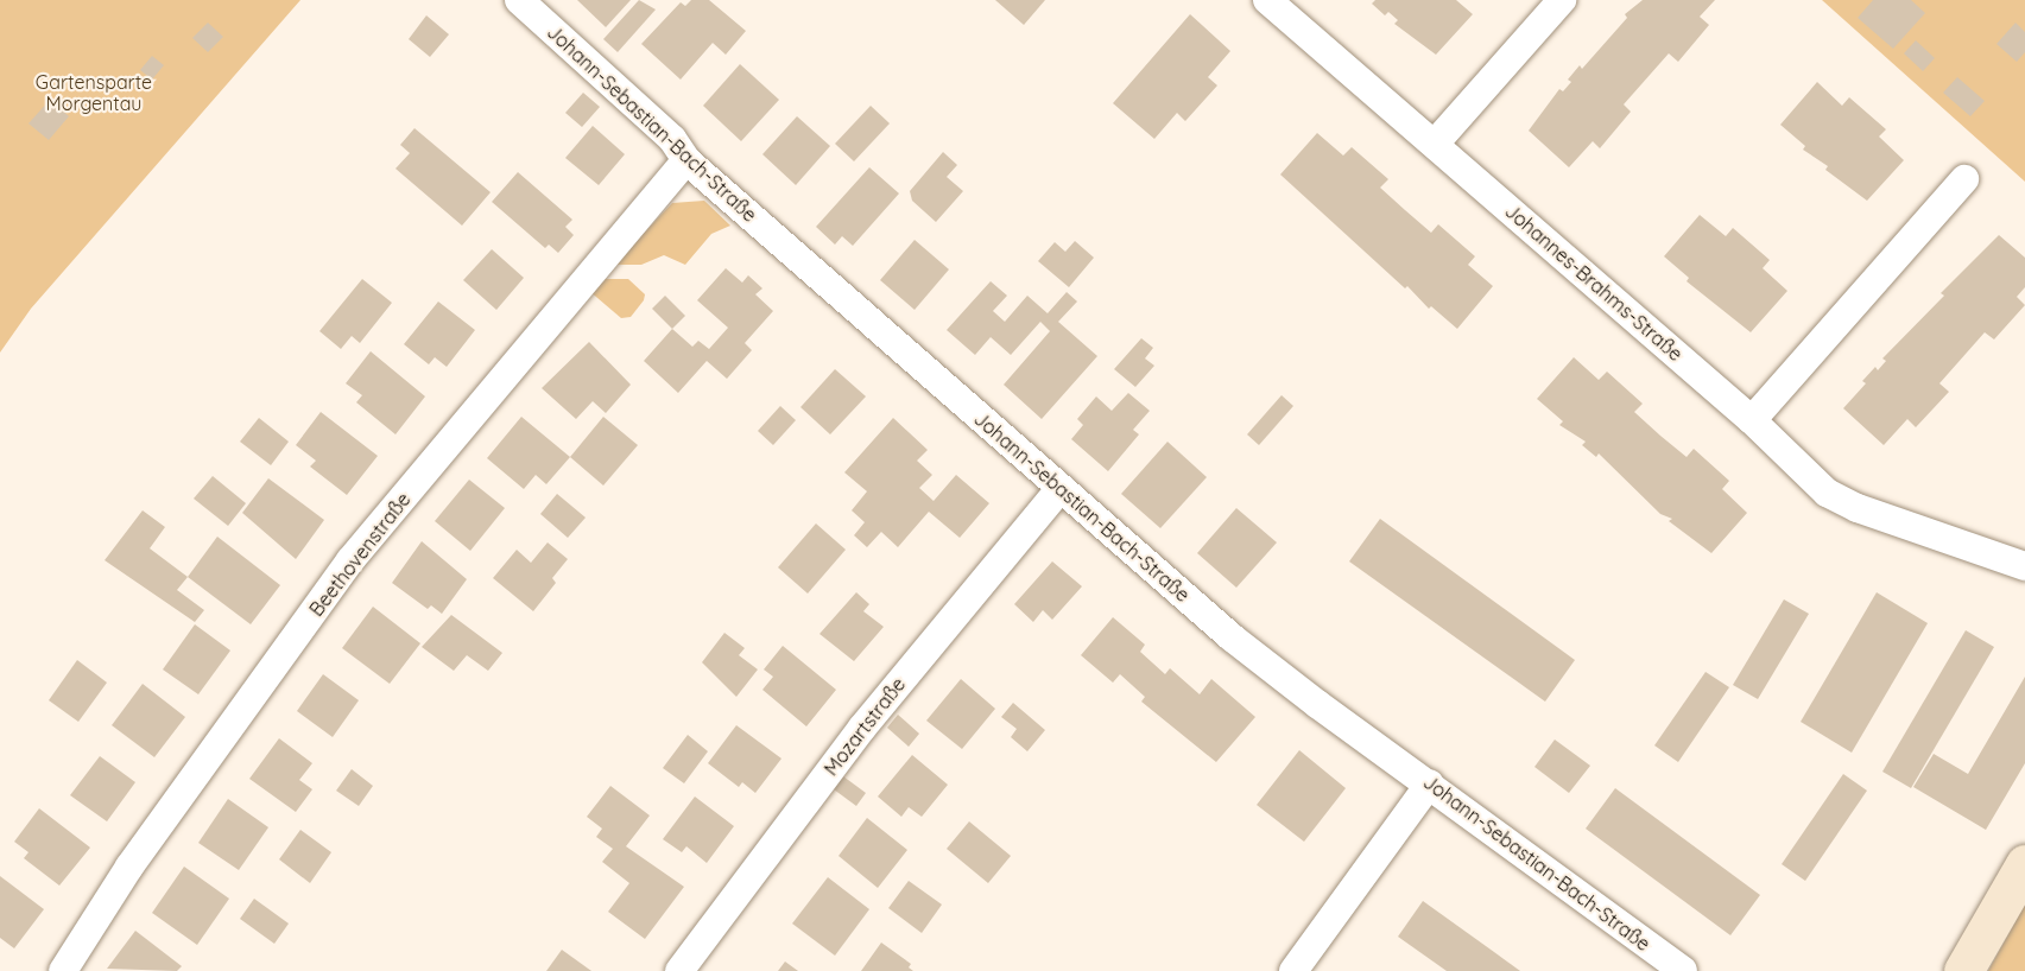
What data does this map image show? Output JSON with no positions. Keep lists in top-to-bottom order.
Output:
{
  "streets": {
    "street": [
      "Johann-Sebastian-Bach-Straße",
      "Johannes-Brahms-Straße",
      "Beethovenstraße",
      "Mozartstraße"
    ]
  },
  "crossings": [
    ["Johann-Sebastian-Bach-Straße", "Beethovenstraße"],
    ["Johann-Sebastian-Bach-Straße", "Mozartstraße"]
  ],
  "parks": ["Gartensparte Morgentau"]
}
